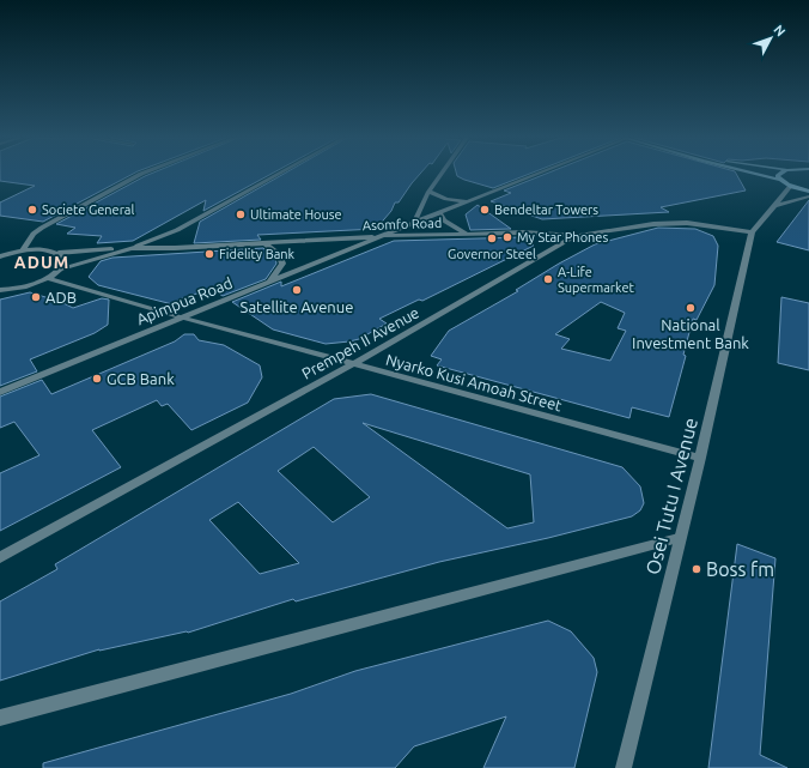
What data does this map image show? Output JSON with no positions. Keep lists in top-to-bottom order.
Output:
{
  "streets": {
    "street": [
      "Asomfo Road",
      "Apimpua Road",
      "Prempeh II Avenue",
      "Nyarko Kusi Amoah Street",
      "Osei Tutu I Avenue"
    ]
  },
  "crossings": [
    ["Asomfo Road", "Apimpua Road"],
    ["Asomfo Road", "Prempeh II Avenue"],
    ["Asomfo Road", "Nyarko Kusi Amoah Street"],
    ["Apimpua Road", "Nyarko Kusi Amoah Street"],
    ["Prempeh II Avenue", "Nyarko Kusi Amoah Street"],
    ["Prempeh II Avenue", "Osei Tutu I Avenue"],
    ["Nyarko Kusi Amoah Street", "Osei Tutu I Avenue"]
  ],
  "districts": ["ADUM"],
  "places": [
    "Societe General",
    "Bendeltar Towers",
    "Ultimate House",
    "My Star Phones",
    "Governor Steel",
    "Fidelity Bank",
    "A-Life Supermarket",
    "Satellite Avenue",
    "ADB",
    "National Investment Bank",
    "GCB Bank",
    "Boss fm"
  ],
  "north": "top right"
}
